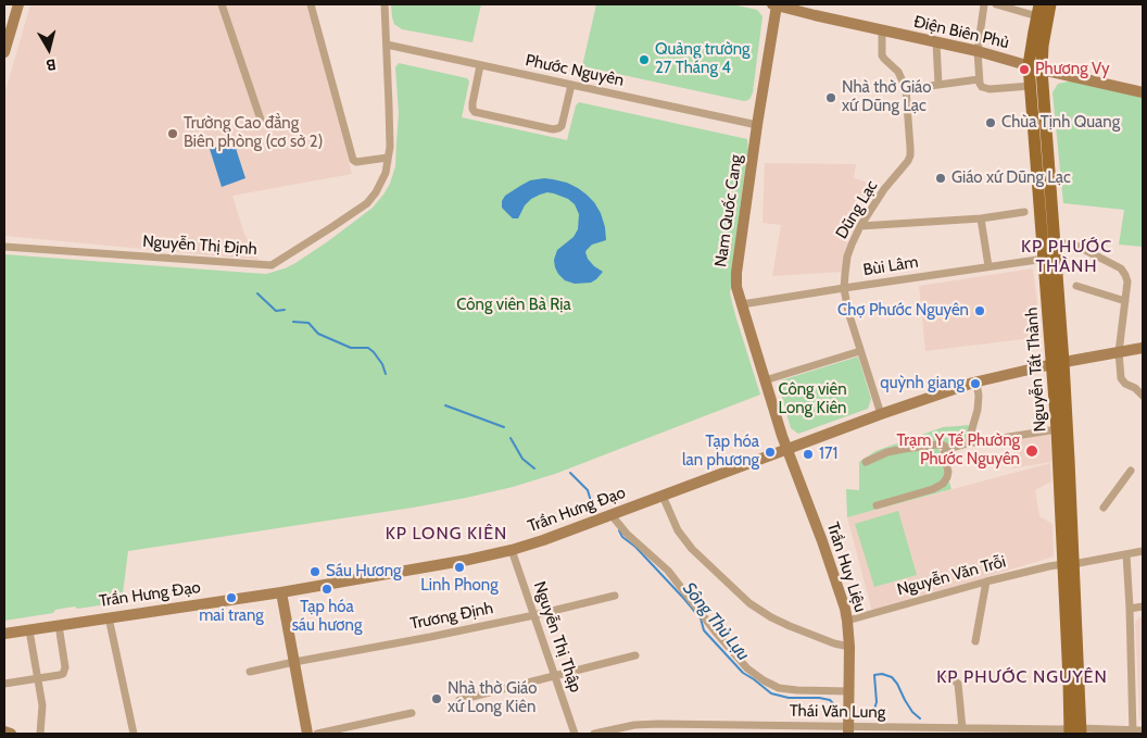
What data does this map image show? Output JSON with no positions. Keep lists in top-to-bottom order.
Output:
{
  "streets": {
    "main road": ["Nguyễn Tất Thành"],
    "street": [
      "Điện Biên Phủ",
      "Phước Nguyên",
      "Dũng Lạc",
      "Nam Quốc Cang",
      "Nguyễn Thị Định",
      "Bùi Lâm",
      "Trần Hưng Đạo",
      "Trần Huy Liệu",
      "Nguyễn Văn Trỗi",
      "Trương Định",
      "Nguyễn Thị Thập",
      "Thái Văn Lung"
    ]
  },
  "crossings": [
    ["Điện Biên Phủ", "Dũng Lạc"],
    ["Điện Biên Phủ", "Nam Quốc Cang"],
    ["Điện Biên Phủ", "Nguyễn Tất Thành"],
    ["Phước Nguyên", "Nam Quốc Cang"],
    ["Phước Nguyên", "Nguyễn Thị Định"],
    ["Dũng Lạc", "Bùi Lâm"],
    ["Dũng Lạc", "Trần Hưng Đạo"],
    ["Nam Quốc Cang", "Bùi Lâm"],
    ["Nam Quốc Cang", "Trần Hưng Đạo"],
    ["Nam Quốc Cang", "Trần Huy Liệu"],
    ["Bùi Lâm", "Nguyễn Tất Thành"],
    ["Nguyễn Tất Thành", "Trần Hưng Đạo"],
    ["Nguyễn Tất Thành", "Nguyễn Văn Trỗi"],
    ["Nguyễn Tất Thành", "Thái Văn Lung"],
    ["Trần Hưng Đạo", "Trần Huy Liệu"],
    ["Trần Hưng Đạo", "Nguyễn Thị Thập"],
    ["Trần Huy Liệu", "Nguyễn Văn Trỗi"],
    ["Trần Huy Liệu", "Thái Văn Lung"],
    ["Trương Định", "Nguyễn Thị Thập"]
  ],
  "districts": ["KP PHƯỚC THÀNH", "KP LONG KIÊN", "KP PHƯỚC NGUYÊN"],
  "water": ["Sông Thủ Lựu"],
  "parks": ["Công viên Bà Rịa", "Công viên Long Kiên"],
  "places": [
    "Quảng trường 27 Tháng 4",
    "Phương Vy",
    "Nhà thờ Giáo xứ Dũng Lạc",
    "Chùa Tịnh Quang",
    "Trường Cao đẳng Biên phòng (cơ sở 2)",
    "Giáo xứ Dũng Lạc",
    "Chợ Phước Nguyên",
    "quỳnh giang",
    "Trạm Y Tế Phường Phước Nguyên",
    "Tạp hóa lan phương",
    "171",
    "Linh Phong",
    "Sáu Hương",
    "Tạp hóa sáu hương",
    "mai trang",
    "Nhà thờ Giáo xứ Long Kiên"
  ],
  "north": "bottom"
}
